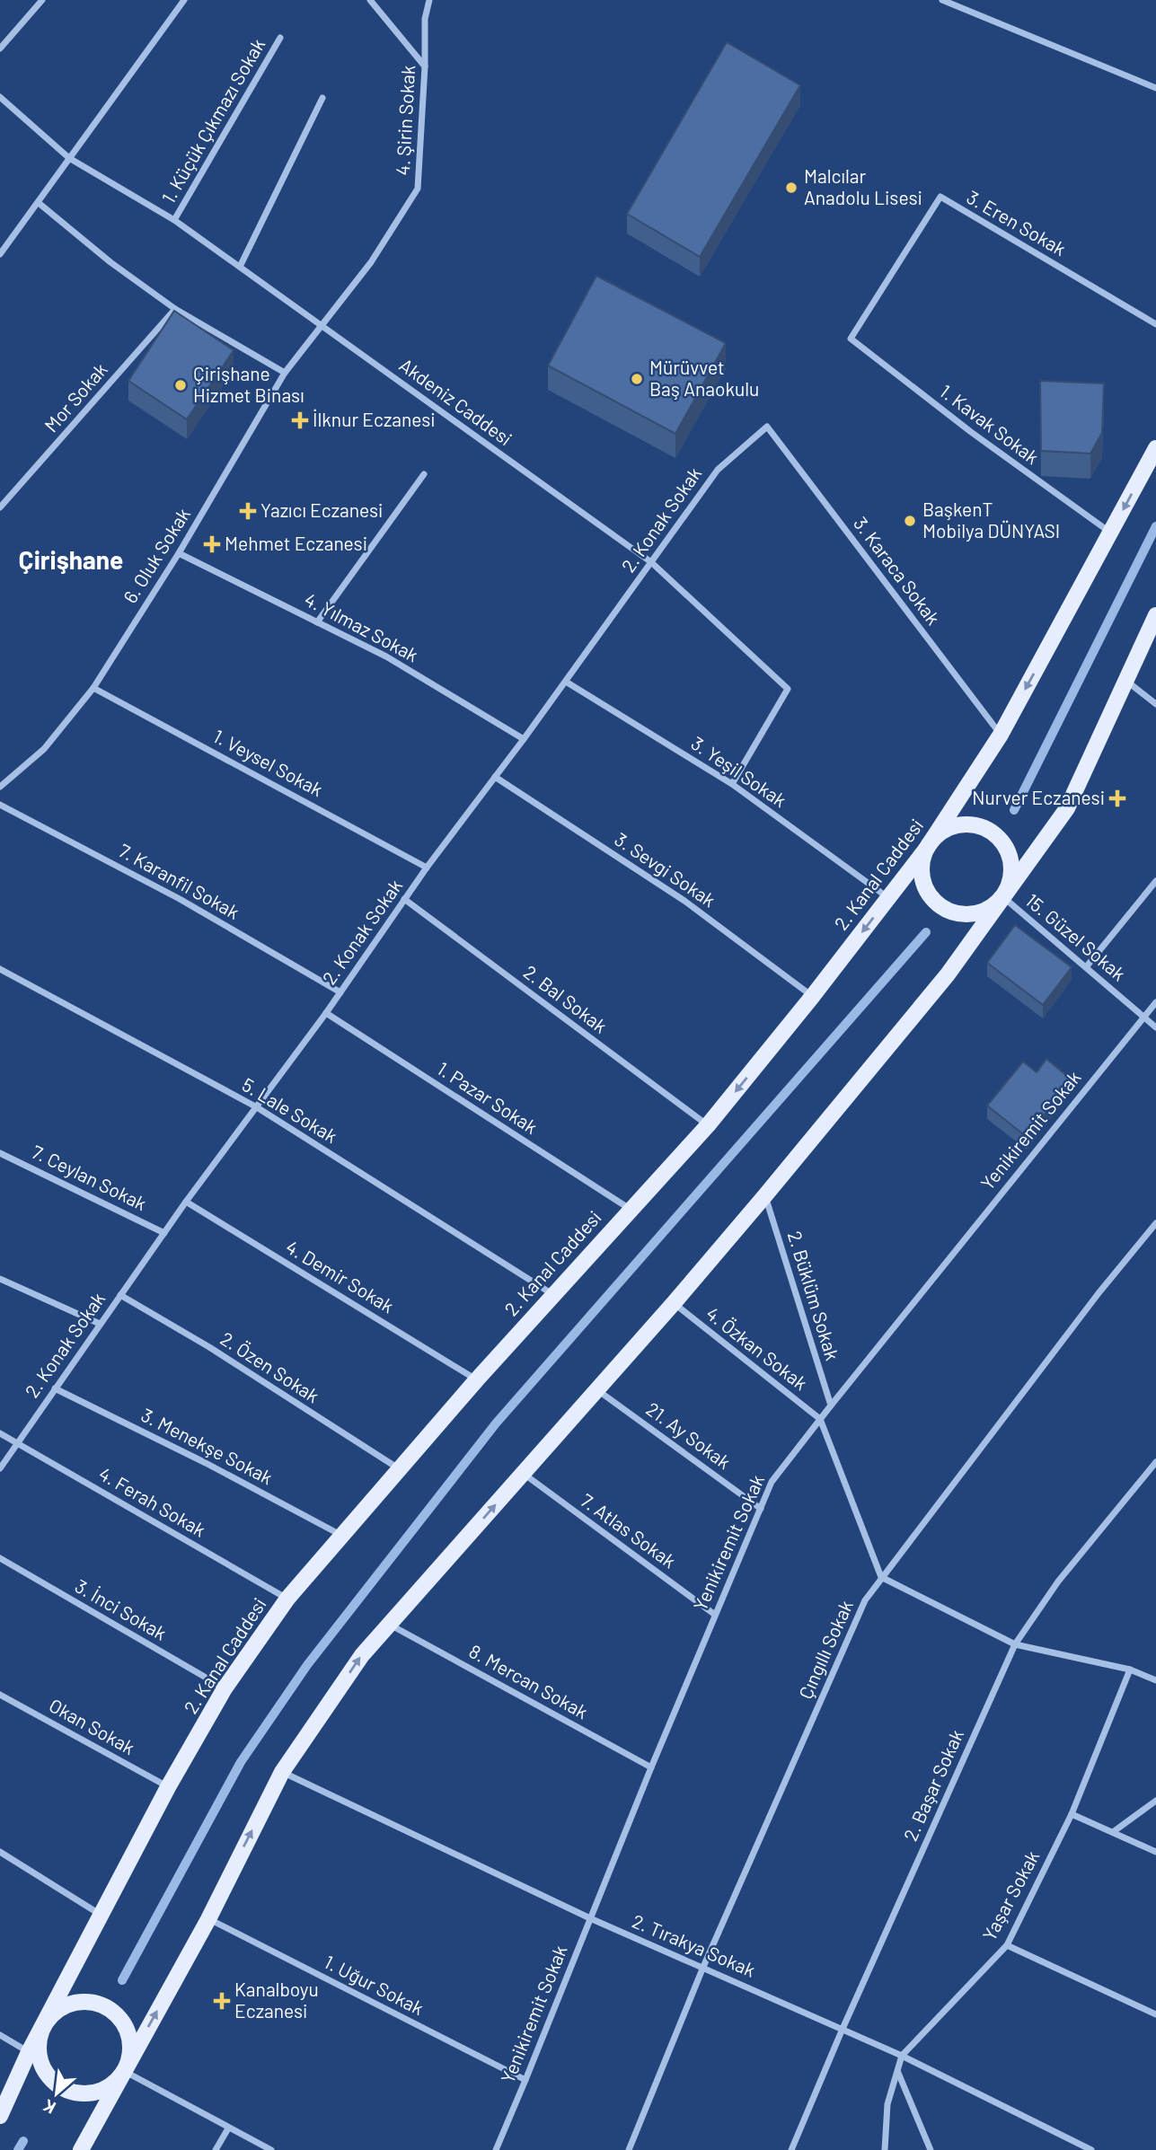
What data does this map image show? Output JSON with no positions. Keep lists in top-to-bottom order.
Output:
{
  "streets": {
    "main road": ["2. Kanal Caddesi"],
    "street": [
      "4. Şirin Sokak",
      "1. Küçük Çıkmazı Sokak",
      "3. Eren Sokak",
      "Mor Sokak",
      "Akdeniz Caddesi",
      "1. Kavak Sokak",
      "2. Konak Sokak",
      "6. Oluk Sokak",
      "3. Karaca Sokak",
      "4. Yılmaz Sokak",
      "1. Veysel Sokak",
      "3. Yeşil Sokak",
      "3. Sevgi Sokak",
      "7. Karanfil Sokak",
      "15. Güzel Sokak",
      "2. Bal Sokak",
      "1. Pazar Sokak",
      "5. Lale Sokak",
      "Yenikiremit Sokak",
      "7. Ceylan Sokak",
      "4. Demir Sokak",
      "2. Büklüm Sokak",
      "4. Özkan Sokak",
      "2. Özen Sokak",
      "21. Ay Sokak",
      "3. Menekşe Sokak",
      "4. Ferah Sokak",
      "7. Atlas Sokak",
      "3. İnci Sokak",
      "Çıngıllı Sokak",
      "8. Mercan Sokak",
      "Okan Sokak",
      "2. Başar Sokak",
      "Yaşar Sokak",
      "2. Tırakya Sokak",
      "1. Uğur Sokak"
    ]
  },
  "crossings": [
    ["4. Şirin Sokak", "Akdeniz Caddesi"],
    ["4. Şirin Sokak", "6. Oluk Sokak"],
    ["1. Küçük Çıkmazı Sokak", "Akdeniz Caddesi"],
    ["3. Eren Sokak", "1. Kavak Sokak"],
    ["Akdeniz Caddesi", "2. Konak Sokak"],
    ["Akdeniz Caddesi", "6. Oluk Sokak"],
    ["Akdeniz Caddesi", "3. Yeşil Sokak"],
    ["1. Kavak Sokak", "2. Kanal Caddesi"],
    ["2. Konak Sokak", "3. Karaca Sokak"],
    ["2. Konak Sokak", "4. Yılmaz Sokak"],
    ["2. Konak Sokak", "1. Veysel Sokak"],
    ["2. Konak Sokak", "3. Yeşil Sokak"],
    ["2. Konak Sokak", "3. Sevgi Sokak"],
    ["2. Konak Sokak", "7. Karanfil Sokak"],
    ["2. Konak Sokak", "2. Bal Sokak"],
    ["2. Konak Sokak", "1. Pazar Sokak"],
    ["2. Konak Sokak", "5. Lale Sokak"],
    ["2. Konak Sokak", "7. Ceylan Sokak"],
    ["2. Konak Sokak", "4. Demir Sokak"],
    ["2. Konak Sokak", "2. Özen Sokak"],
    ["2. Konak Sokak", "3. Menekşe Sokak"],
    ["2. Konak Sokak", "4. Ferah Sokak"],
    ["6. Oluk Sokak", "4. Yılmaz Sokak"],
    ["6. Oluk Sokak", "1. Veysel Sokak"],
    ["3. Karaca Sokak", "2. Kanal Caddesi"],
    ["3. Yeşil Sokak", "2. Kanal Caddesi"],
    ["3. Sevgi Sokak", "2. Kanal Caddesi"],
    ["2. Kanal Caddesi", "15. Güzel Sokak"],
    ["2. Kanal Caddesi", "2. Bal Sokak"],
    ["2. Kanal Caddesi", "1. Pazar Sokak"],
    ["2. Kanal Caddesi", "5. Lale Sokak"],
    ["2. Kanal Caddesi", "4. Demir Sokak"],
    ["2. Kanal Caddesi", "2. Özen Sokak"],
    ["2. Kanal Caddesi", "3. Menekşe Sokak"],
    ["2. Kanal Caddesi", "4. Ferah Sokak"],
    ["2. Kanal Caddesi", "3. İnci Sokak"],
    ["2. Kanal Caddesi", "Okan Sokak"],
    ["15. Güzel Sokak", "Yenikiremit Sokak"],
    ["Yenikiremit Sokak", "2. Büklüm Sokak"],
    ["Yenikiremit Sokak", "4. Özkan Sokak"],
    ["Yenikiremit Sokak", "21. Ay Sokak"],
    ["Yenikiremit Sokak", "7. Atlas Sokak"],
    ["Yenikiremit Sokak", "8. Mercan Sokak"],
    ["Yenikiremit Sokak", "2. Tırakya Sokak"],
    ["Yenikiremit Sokak", "1. Uğur Sokak"],
    ["Çıngıllı Sokak", "2. Tırakya Sokak"],
    ["2. Başar Sokak", "2. Tırakya Sokak"],
    ["Yaşar Sokak", "2. Tırakya Sokak"]
  ],
  "districts": ["Çirişhane"],
  "places": {
    "other": [
      "Malcılar Anadolu Lisesi",
      "Mürüvvet Baş Anaokulu",
      "Çirişhane Hizmet Binası",
      "BaşkenT Mobilya DÜNYASI"
    ],
    "health": [
      "İlknur Eczanesi",
      "Yazıcı Eczanesi",
      "Mehmet Eczanesi",
      "Nurver Eczanesi",
      "Kanalboyu Eczanesi"
    ]
  },
  "north": "bottom left"
}
